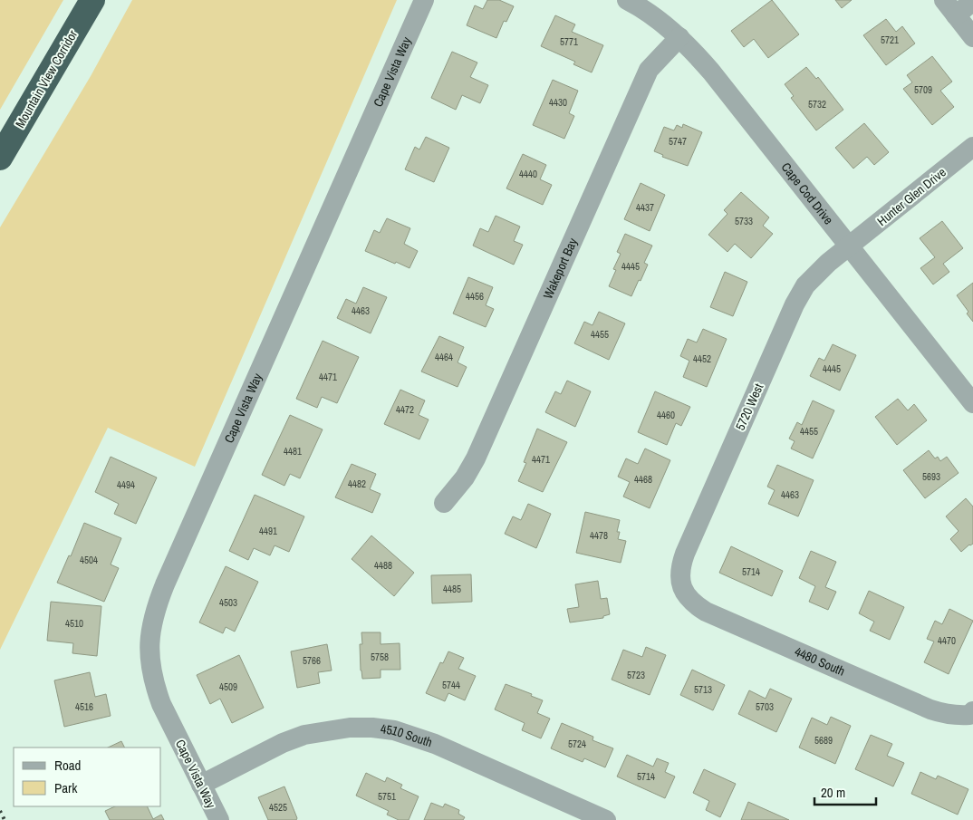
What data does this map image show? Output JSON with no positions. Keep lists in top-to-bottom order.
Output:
{
  "streets": {
    "highway": ["Mountain View Corridor"],
    "street": [
      "Cape Vista Way",
      "Cape Cod Drive",
      "Hunter Glen Drive",
      "Wakeport Bay",
      "5720 West",
      "4480 South",
      "4510 South"
    ]
  },
  "crossings": [
    ["Cape Vista Way", "4510 South"],
    ["Cape Cod Drive", "Hunter Glen Drive"],
    ["Cape Cod Drive", "Wakeport Bay"],
    ["Cape Cod Drive", "5720 West"],
    ["Hunter Glen Drive", "5720 West"],
    ["5720 West", "4480 South"]
  ],
  "house_numbers": [
    "5721",
    "5771",
    "5709",
    "4430",
    "5732",
    "5747",
    "4440",
    "4437",
    "5733",
    "4445",
    "4456",
    "4463",
    "4455",
    "4464",
    "4452",
    "4445",
    "4471",
    "4472",
    "4460",
    "4455",
    "4481",
    "4471",
    "5693",
    "4468",
    "4482",
    "4494",
    "4463",
    "4491",
    "4478",
    "4504",
    "4488",
    "5714",
    "4485",
    "4503",
    "4510",
    "4470",
    "5758",
    "5766",
    "5723",
    "5744",
    "4509",
    "5713",
    "4516",
    "5703",
    "5689",
    "5724",
    "5714",
    "5751",
    "4525"
  ],
  "legend": ["Road", "Park"],
  "scale_bar": "20 m"
}
